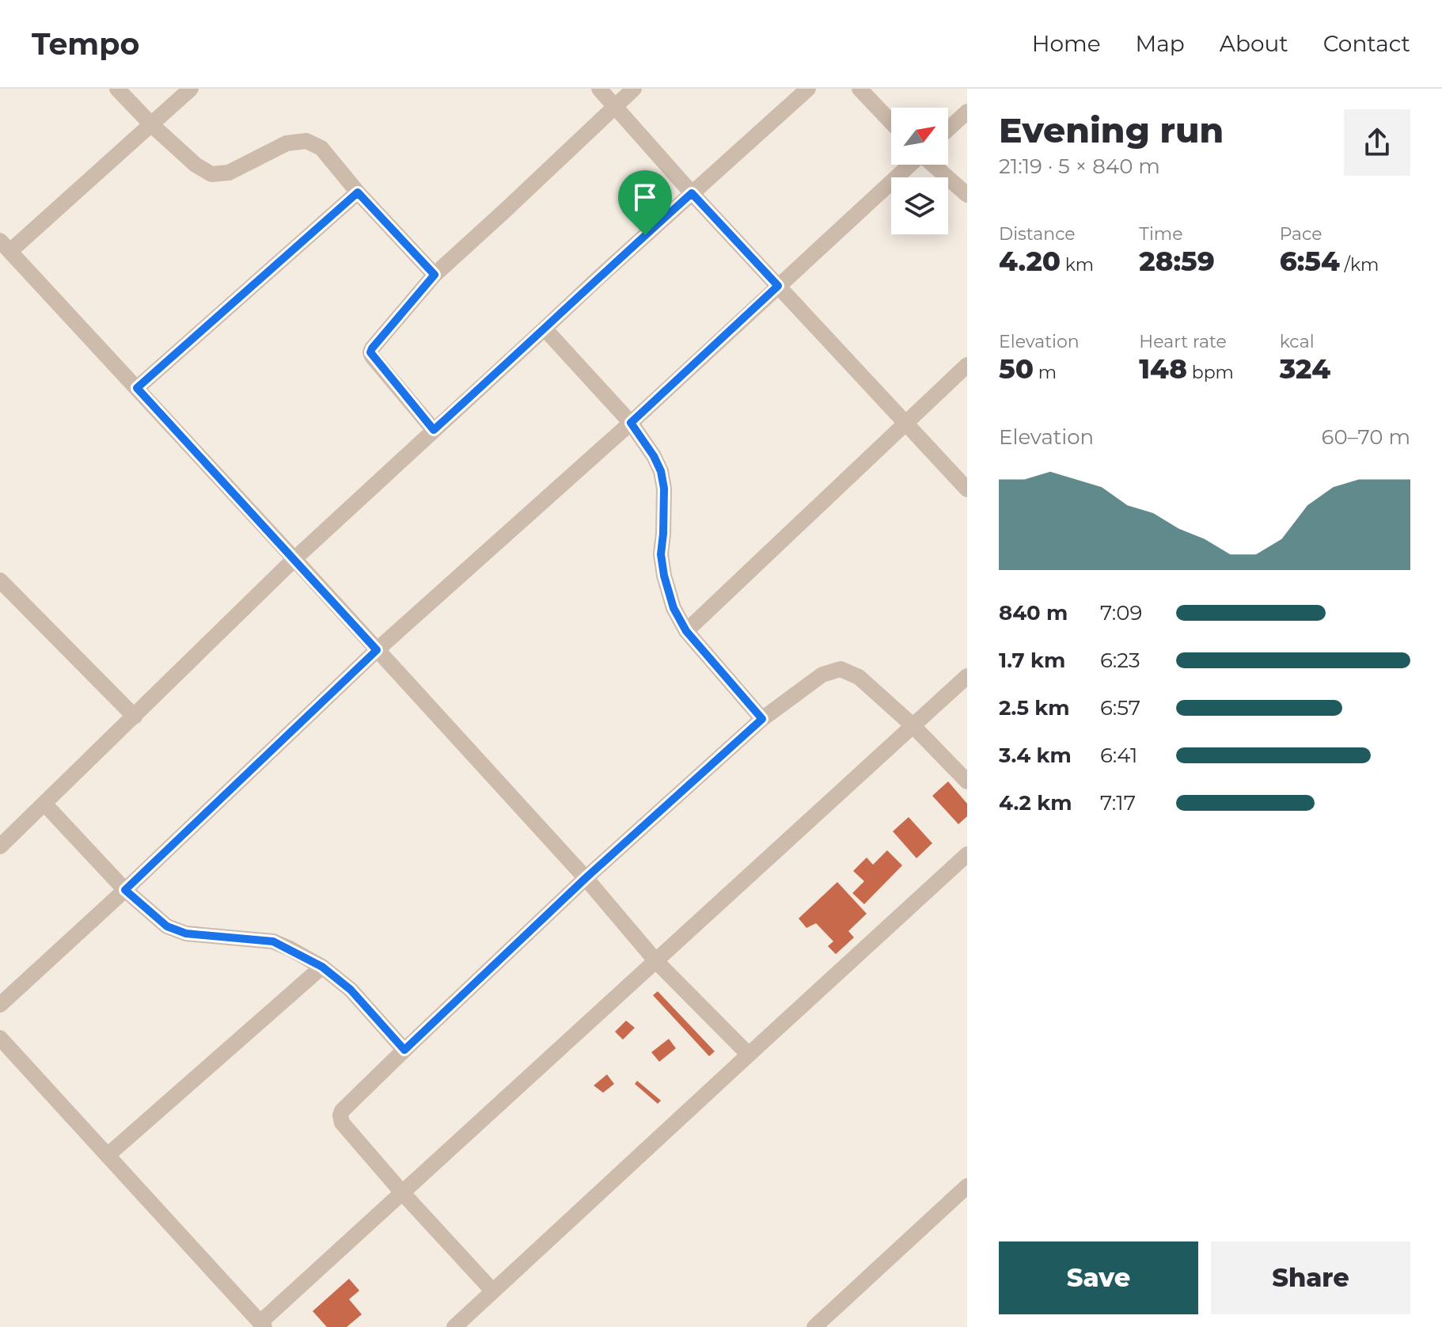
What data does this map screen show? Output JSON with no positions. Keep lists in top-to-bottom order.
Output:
{
  "north": "top right",
  "page": {
    "header": "Tempo",
    "nav": [
      "Home",
      "Map",
      "About",
      "Contact"
    ],
    "heading": ["Evening run", "21:19 · 5 × 840 m"],
    "stats": [
      ["Distance", "4.20 km"],
      ["Time", "28:59"],
      ["Pace", "6:54 /km"],
      ["Elevation", "50 m"],
      ["Heart rate", "148 bpm"],
      ["kcal", "324"]
    ],
    "chart": ["Elevation", "60–70 m"],
    "list": [
      {
        "name": "840 m",
        "note": "7:09"
      },
      {
        "name": "1.7 km",
        "note": "6:23"
      },
      {
        "name": "2.5 km",
        "note": "6:57"
      },
      {
        "name": "3.4 km",
        "note": "6:41"
      },
      {
        "name": "4.2 km",
        "note": "7:17"
      }
    ],
    "buttons": ["Save", "Share"]
  }
}
